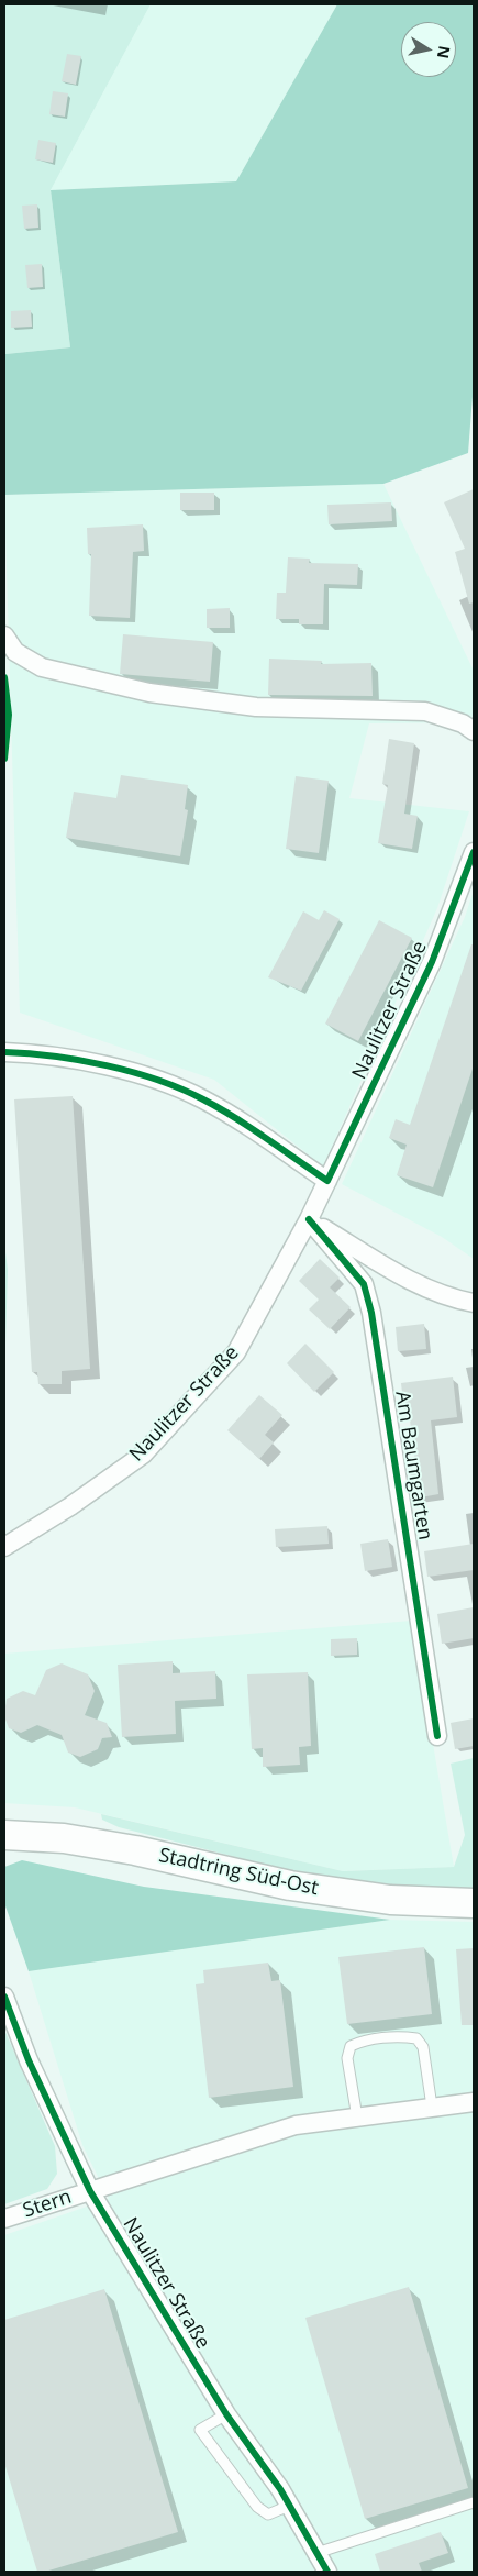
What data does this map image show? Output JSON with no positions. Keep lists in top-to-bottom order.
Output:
{
  "streets": {
    "main road": ["Stadtring Süd-Ost"],
    "street": ["Naulitzer Straße", "Am Baumgarten", "Stern"]
  },
  "crossings": [
    ["Naulitzer Straße", "Am Baumgarten"],
    ["Naulitzer Straße", "Stern"]
  ],
  "north": "right"
}
